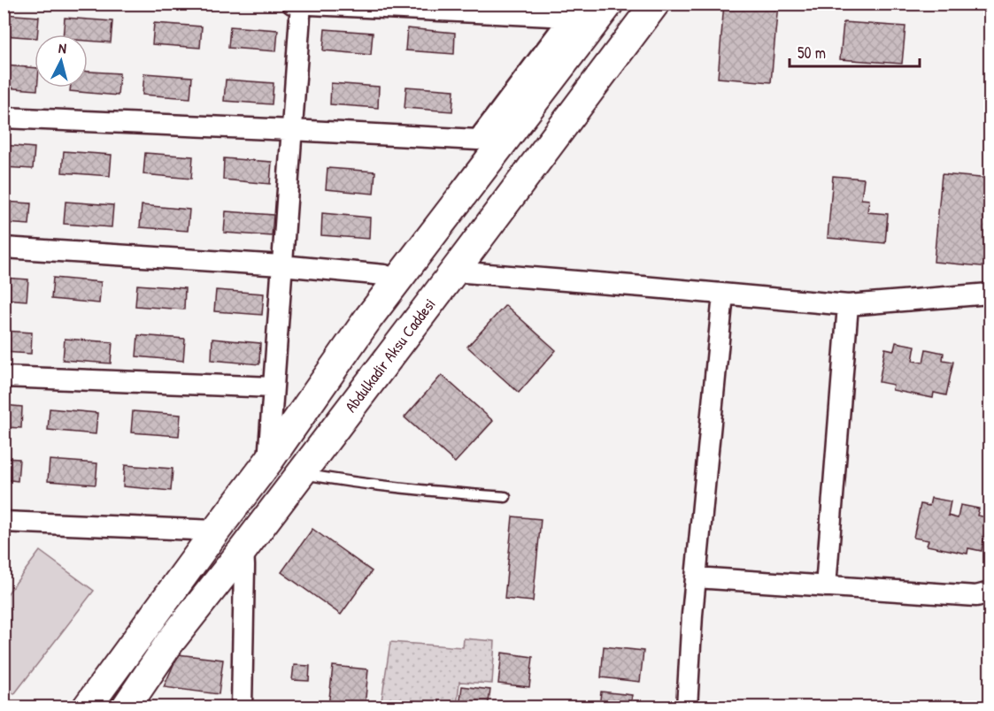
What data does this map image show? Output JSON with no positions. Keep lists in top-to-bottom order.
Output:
{
  "streets": {
    "main road": ["Abdulkadir Aksu Caddesi"]
  },
  "scale_bar": "50 m",
  "north": "top"
}
